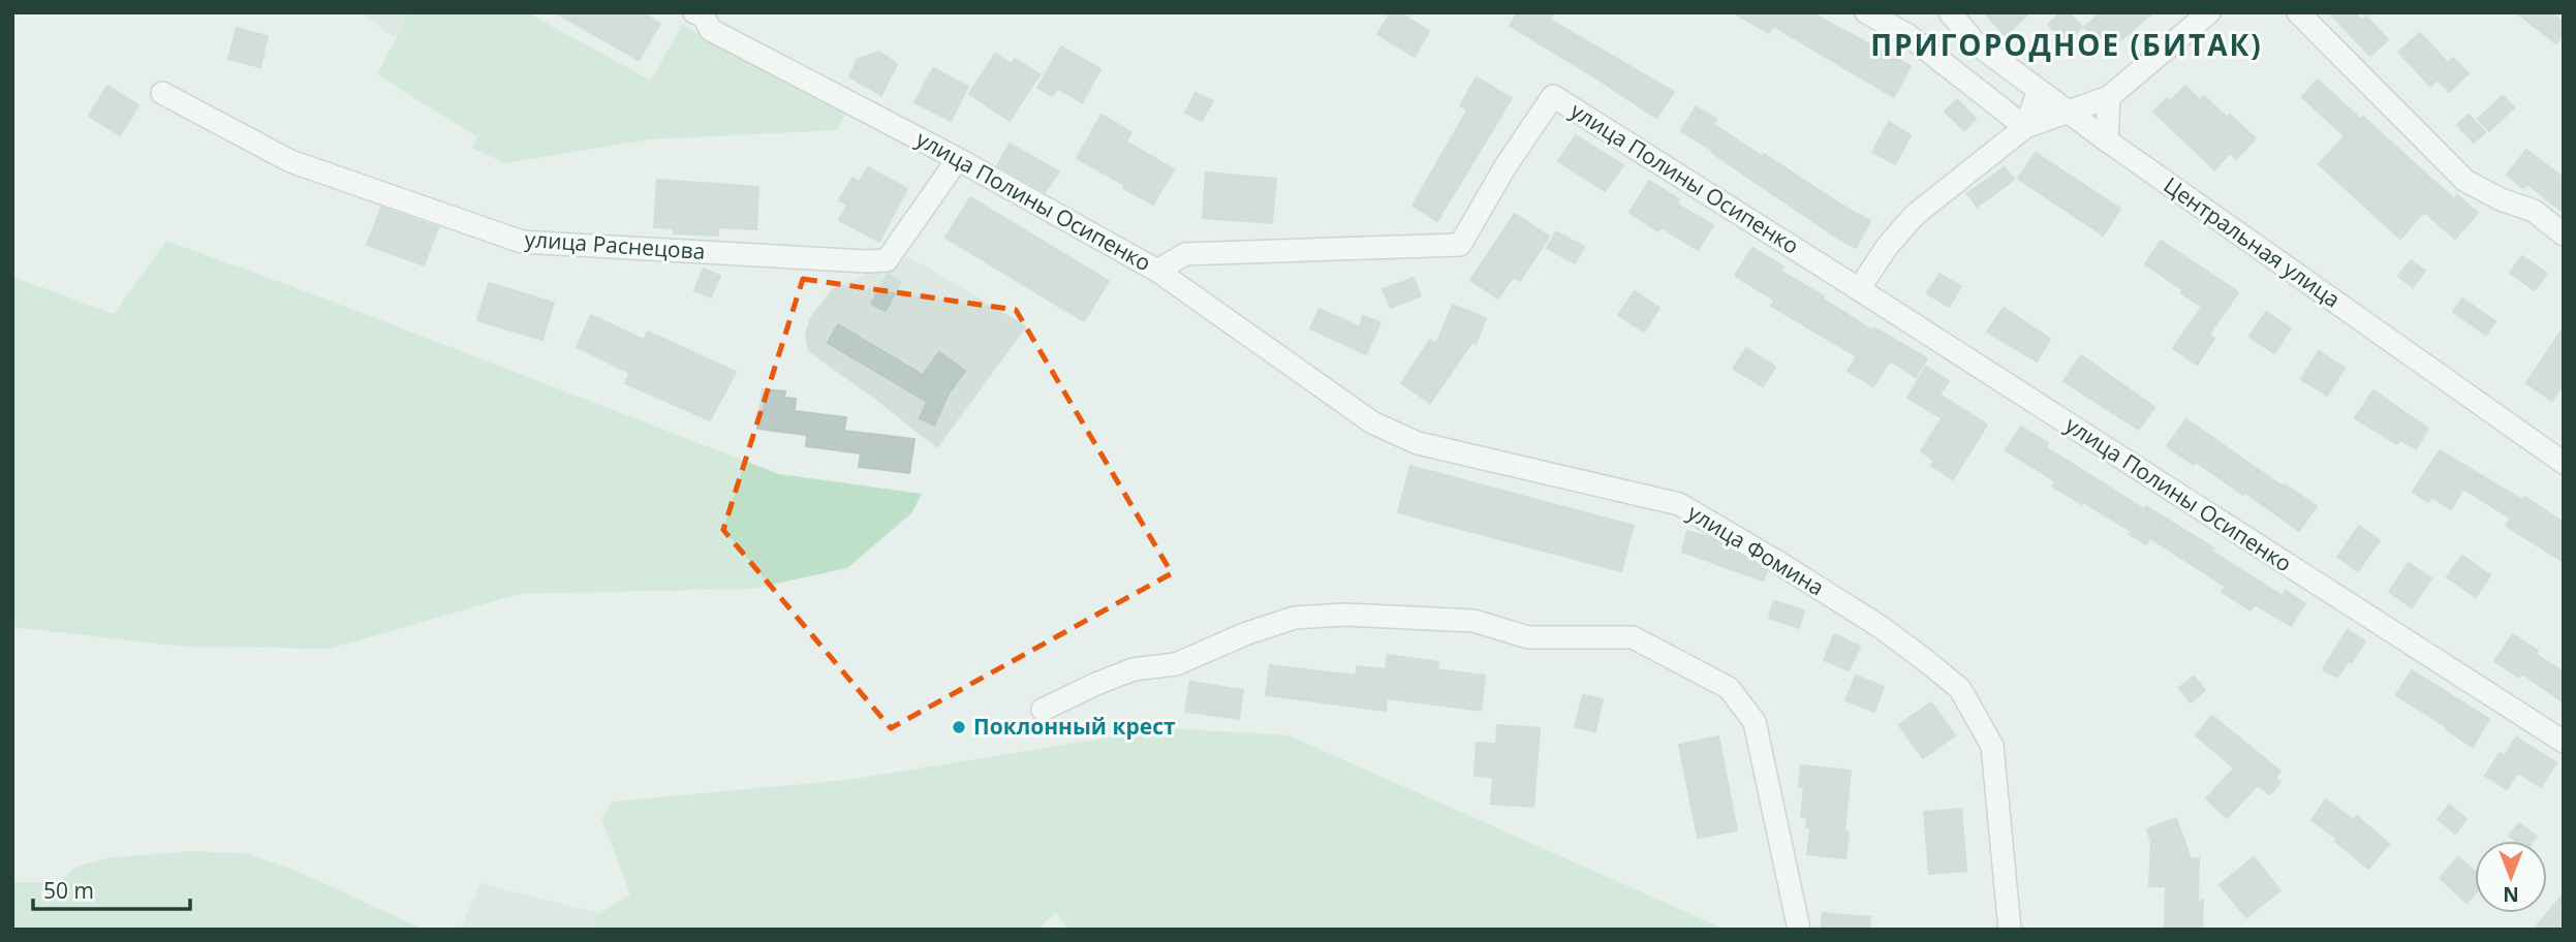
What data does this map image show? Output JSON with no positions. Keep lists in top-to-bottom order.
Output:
{
  "streets": {
    "street": [
      "улица Полины Осипенко",
      "Центральная улица",
      "улица Раснецова",
      "улица Фомина"
    ]
  },
  "crossings": [
    ["улица Полины Осипенко", "улица Раснецова"],
    ["улица Полины Осипенко", "улица Фомина"]
  ],
  "districts": ["ПРИГОРОДНОЕ (БИТАК)"],
  "places": ["Поклонный крест"],
  "scale_bar": "50 m",
  "north": "bottom"
}
